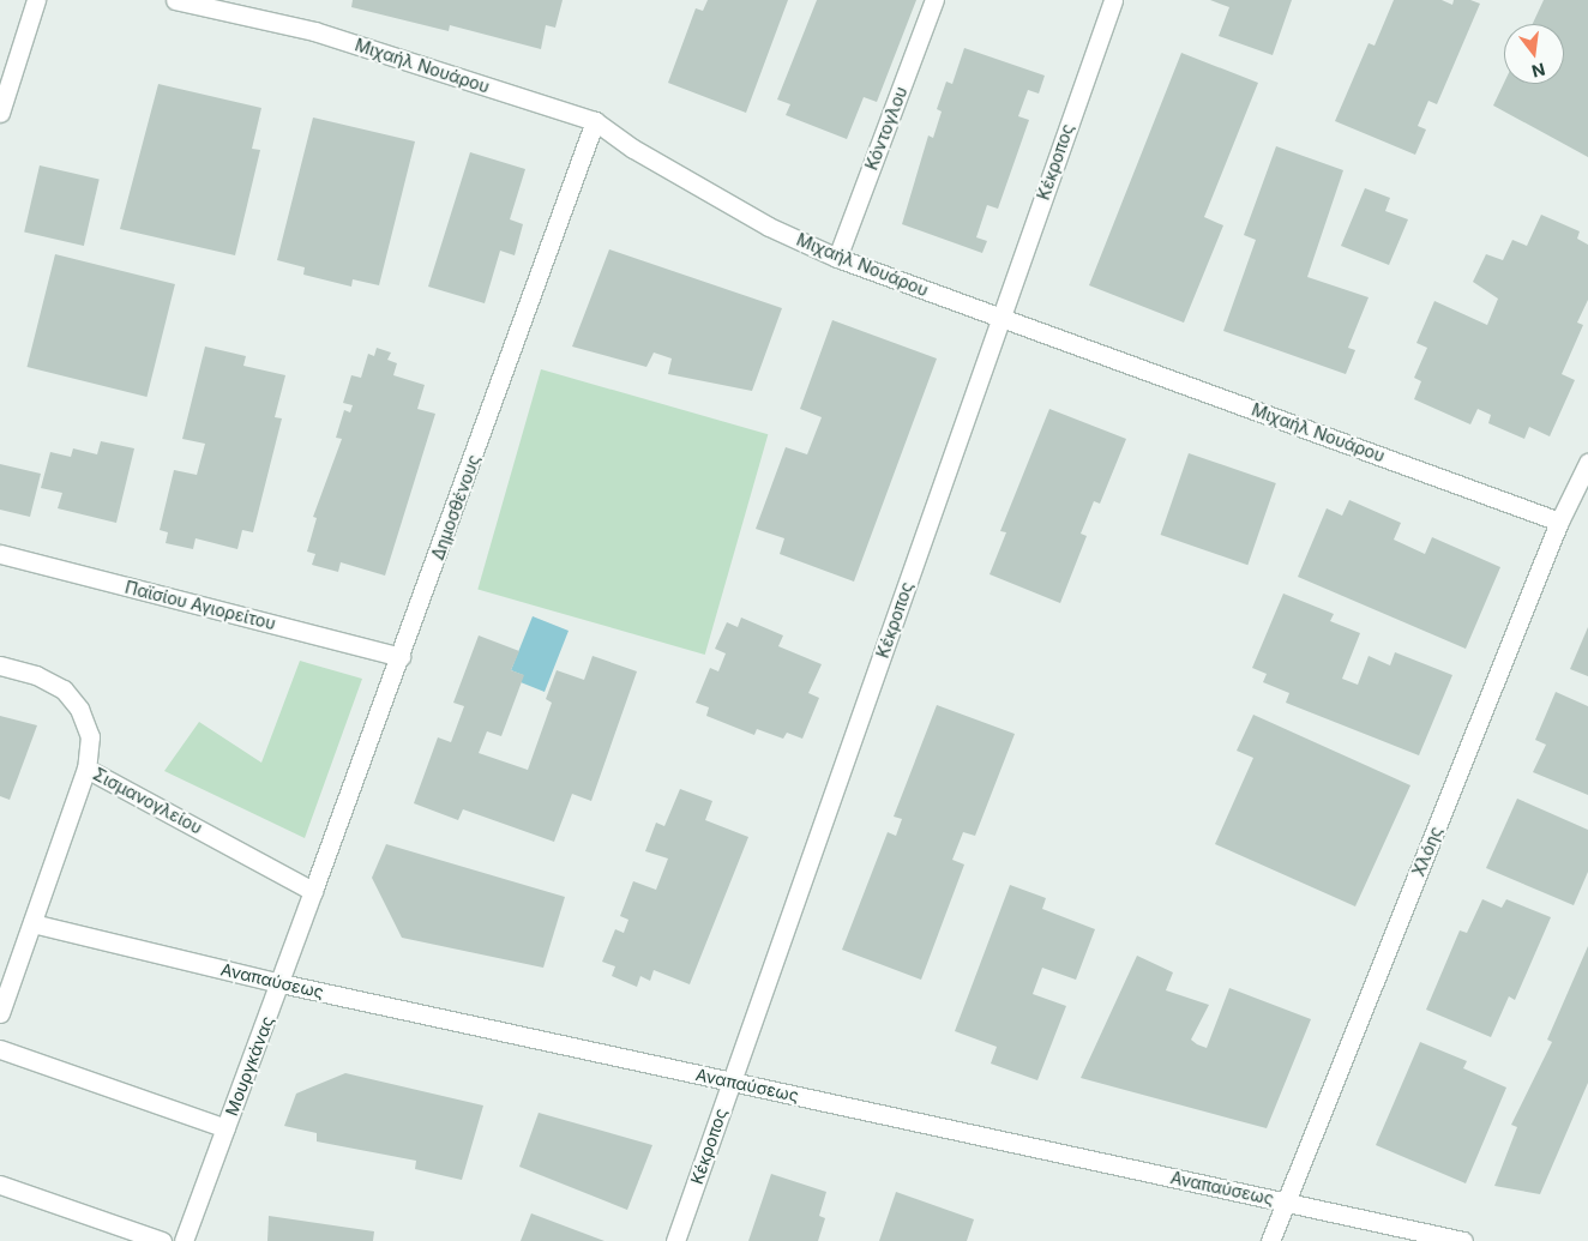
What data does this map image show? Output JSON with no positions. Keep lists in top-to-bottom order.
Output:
{
  "streets": {
    "street": [
      "Μιχαήλ Νουάρου",
      "Κόντογλου",
      "Κέκροπος",
      "Δημοσθένους",
      "Παϊσίου Αγιορείτου",
      "Σισμανογλείου",
      "Χλόης",
      "Αναπαύσεως",
      "Μουργκάνας"
    ]
  },
  "crossings": [
    ["Μιχαήλ Νουάρου", "Κόντογλου"],
    ["Μιχαήλ Νουάρου", "Κέκροπος"],
    ["Μιχαήλ Νουάρου", "Δημοσθένους"],
    ["Μιχαήλ Νουάρου", "Χλόης"],
    ["Κέκροπος", "Αναπαύσεως"],
    ["Δημοσθένους", "Παϊσίου Αγιορείτου"],
    ["Δημοσθένους", "Σισμανογλείου"],
    ["Δημοσθένους", "Μουργκάνας"],
    ["Σισμανογλείου", "Μουργκάνας"],
    ["Χλόης", "Αναπαύσεως"],
    ["Αναπαύσεως", "Μουργκάνας"]
  ],
  "north": "bottom"
}
